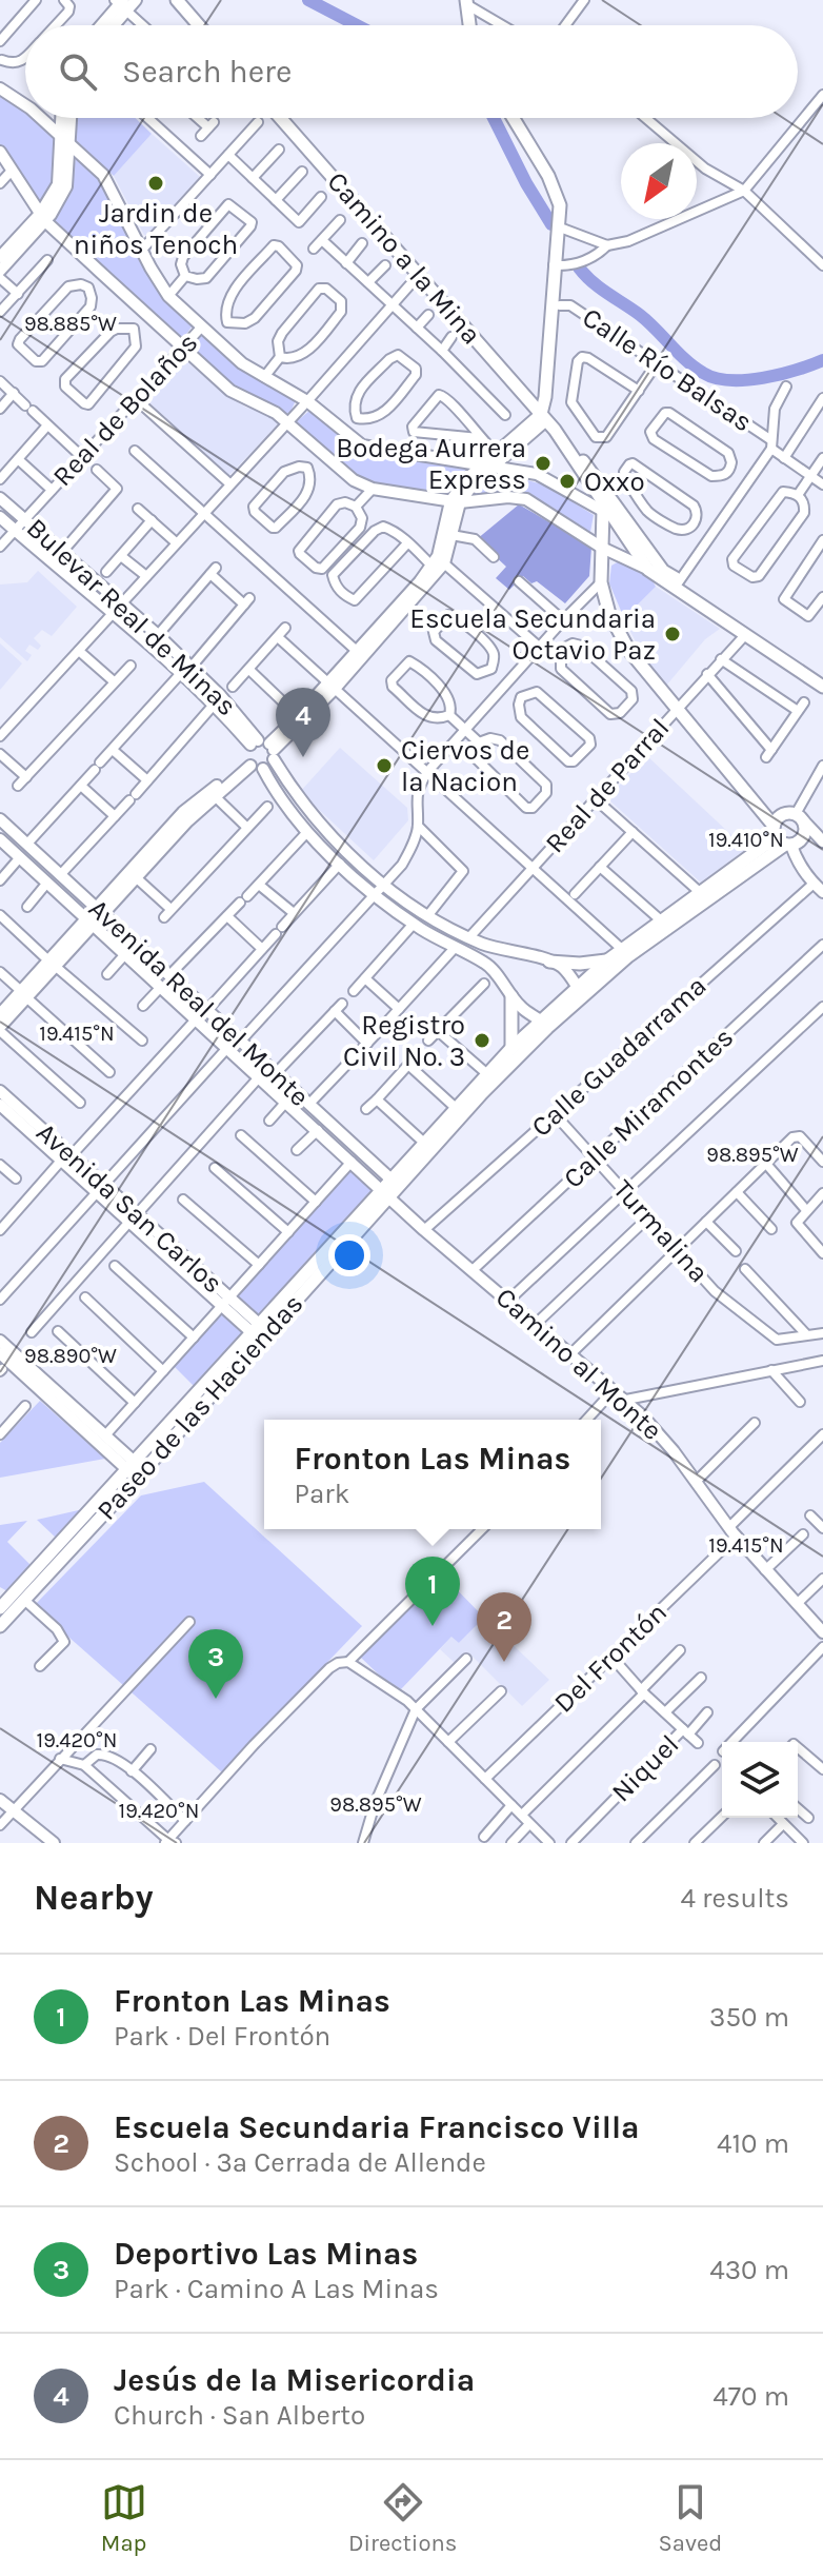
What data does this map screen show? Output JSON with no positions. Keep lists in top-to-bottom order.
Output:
{
  "streets": {
    "main road": ["Camino a la Mina", "Paseo de las Haciendas"],
    "street": [
      "Calle Río Balsas",
      "Real de Bolaños",
      "Bulevar Real de Minas",
      "Real de Parral",
      "Avenida Real del Monte",
      "Calle Guadarrama",
      "Calle Miramontes",
      "Avenida San Carlos",
      "Turmalina",
      "Camino al Monte",
      "Del Frontón",
      "Niquel"
    ]
  },
  "crossings": [
    ["Real de Bolaños", "Bulevar Real de Minas"],
    ["Avenida Real del Monte", "Camino al Monte"],
    ["Avenida Real del Monte", "Paseo de las Haciendas"],
    ["Calle Guadarrama", "Turmalina"],
    ["Calle Guadarrama", "Camino al Monte"],
    ["Calle Miramontes", "Turmalina"],
    ["Calle Miramontes", "Camino al Monte"],
    ["Avenida San Carlos", "Paseo de las Haciendas"],
    ["Camino al Monte", "Paseo de las Haciendas"],
    ["Camino al Monte", "Del Frontón"]
  ],
  "places": [
    "Jardin de niños Tenoch",
    "Bodega Aurrera Express",
    "Oxxo",
    "Escuela Secundaria Octavio Paz",
    "Ciervos de la Nacion",
    "Registro Civil No. 3"
  ],
  "north": "bottom left",
  "page": {
    "search": "Search here",
    "pins": [
      "4",
      "1",
      "2",
      "3"
    ],
    "popup": ["Fronton Las Minas", "Park"],
    "heading": ["Nearby", "4 results"],
    "list": [
      {
        "mark": "1",
        "name": "Fronton Las Minas",
        "note": "Park · Del Frontón",
        "value": "350 m"
      },
      {
        "mark": "2",
        "name": "Escuela Secundaria Francisco Villa",
        "note": "School · 3a Cerrada de Allende",
        "value": "410 m"
      },
      {
        "mark": "3",
        "name": "Deportivo Las Minas",
        "note": "Park · Camino A Las Minas",
        "value": "430 m"
      },
      {
        "mark": "4",
        "name": "Jesús de la Misericordia",
        "note": "Church · San Alberto",
        "value": "470 m"
      }
    ],
    "nav": ["Map", "Directions", "Saved"]
  },
  "coordinates": [
    "98.885°W",
    "19.410°N",
    "19.415°N",
    "98.895°W",
    "98.890°W",
    "19.420°N"
  ]
}
